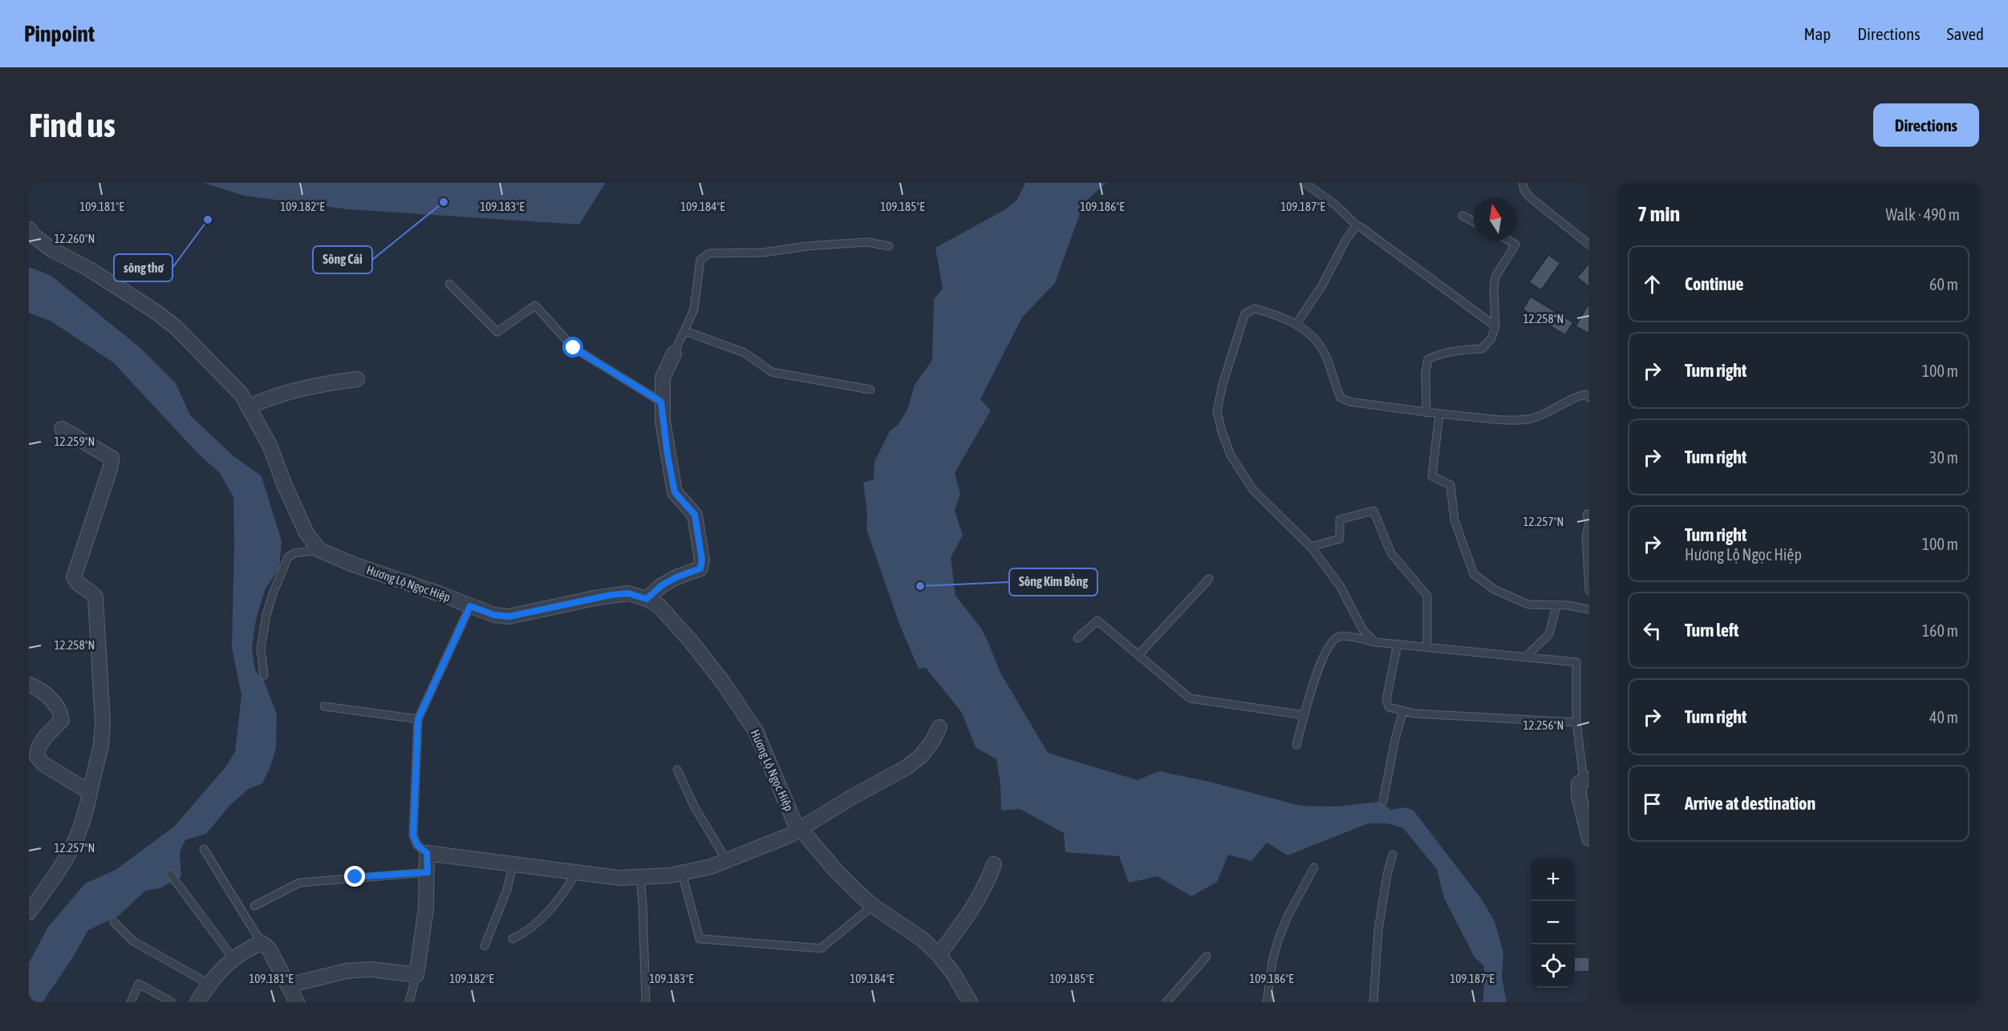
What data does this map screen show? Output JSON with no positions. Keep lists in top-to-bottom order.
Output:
{
  "streets": {
    "street": ["Hương Lộ Ngọc Hiệp"]
  },
  "places": ["Sông Cái", "sông thơ", "Sông Kim Bồng"],
  "north": "top",
  "page": {
    "header": "Pinpoint",
    "nav": ["Map", "Directions", "Saved"],
    "buttons": "Directions",
    "title": "Find us",
    "heading": ["7 min", "Walk · 490 m"],
    "list": [
      ["Continue", "60 m"],
      ["Turn right", "100 m"],
      ["Turn right", "30 m"],
      ["Turn right", "Hương Lộ Ngọc Hiệp", "100 m"],
      ["Turn left", "160 m"],
      ["Turn right", "40 m"],
      "Arrive at destination"
    ],
    "map_buttons": ["+", "−"]
  },
  "coordinates": [
    "109.181°E",
    "109.182°E",
    "109.183°E",
    "109.184°E",
    "109.185°E",
    "109.186°E",
    "109.187°E",
    "12.260°N",
    "12.258°N",
    "12.259°N",
    "12.257°N",
    "12.256°N"
  ]
}
